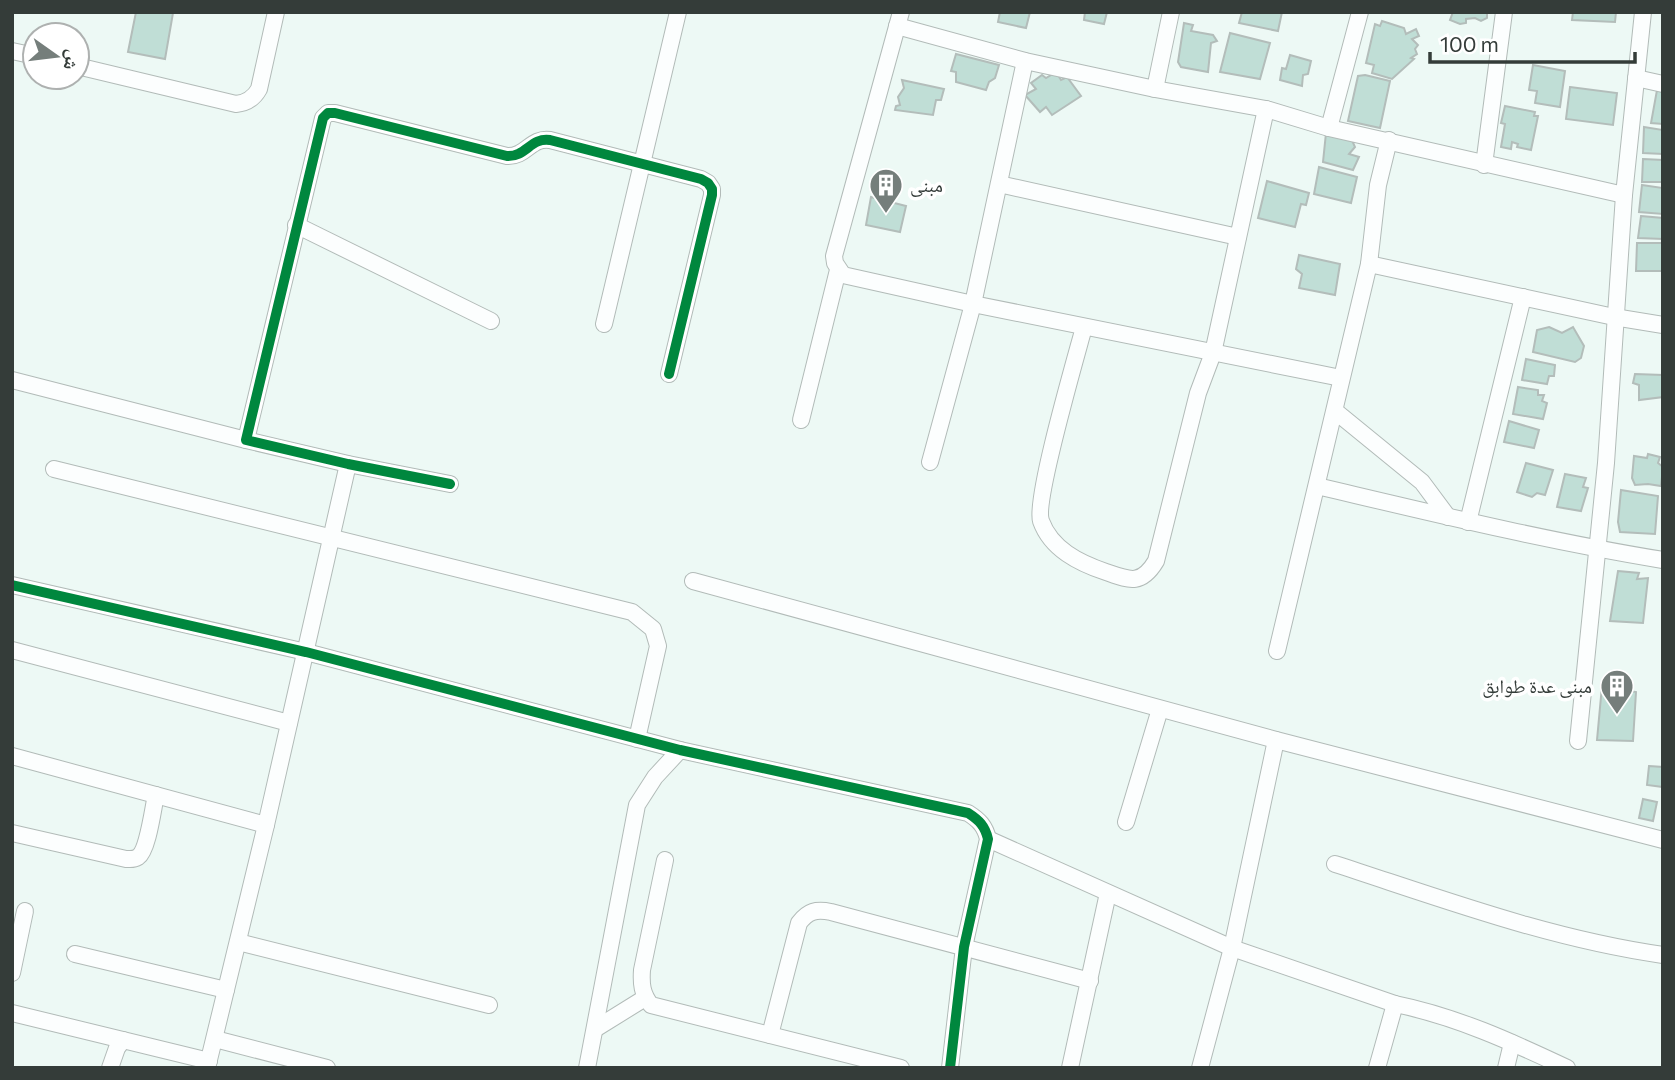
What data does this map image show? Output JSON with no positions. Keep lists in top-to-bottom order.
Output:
{
  "places": {
    "building": ["مبنى", "مبنى عدة طوابق"]
  },
  "scale_bar": "100 m",
  "north": "right"
}
